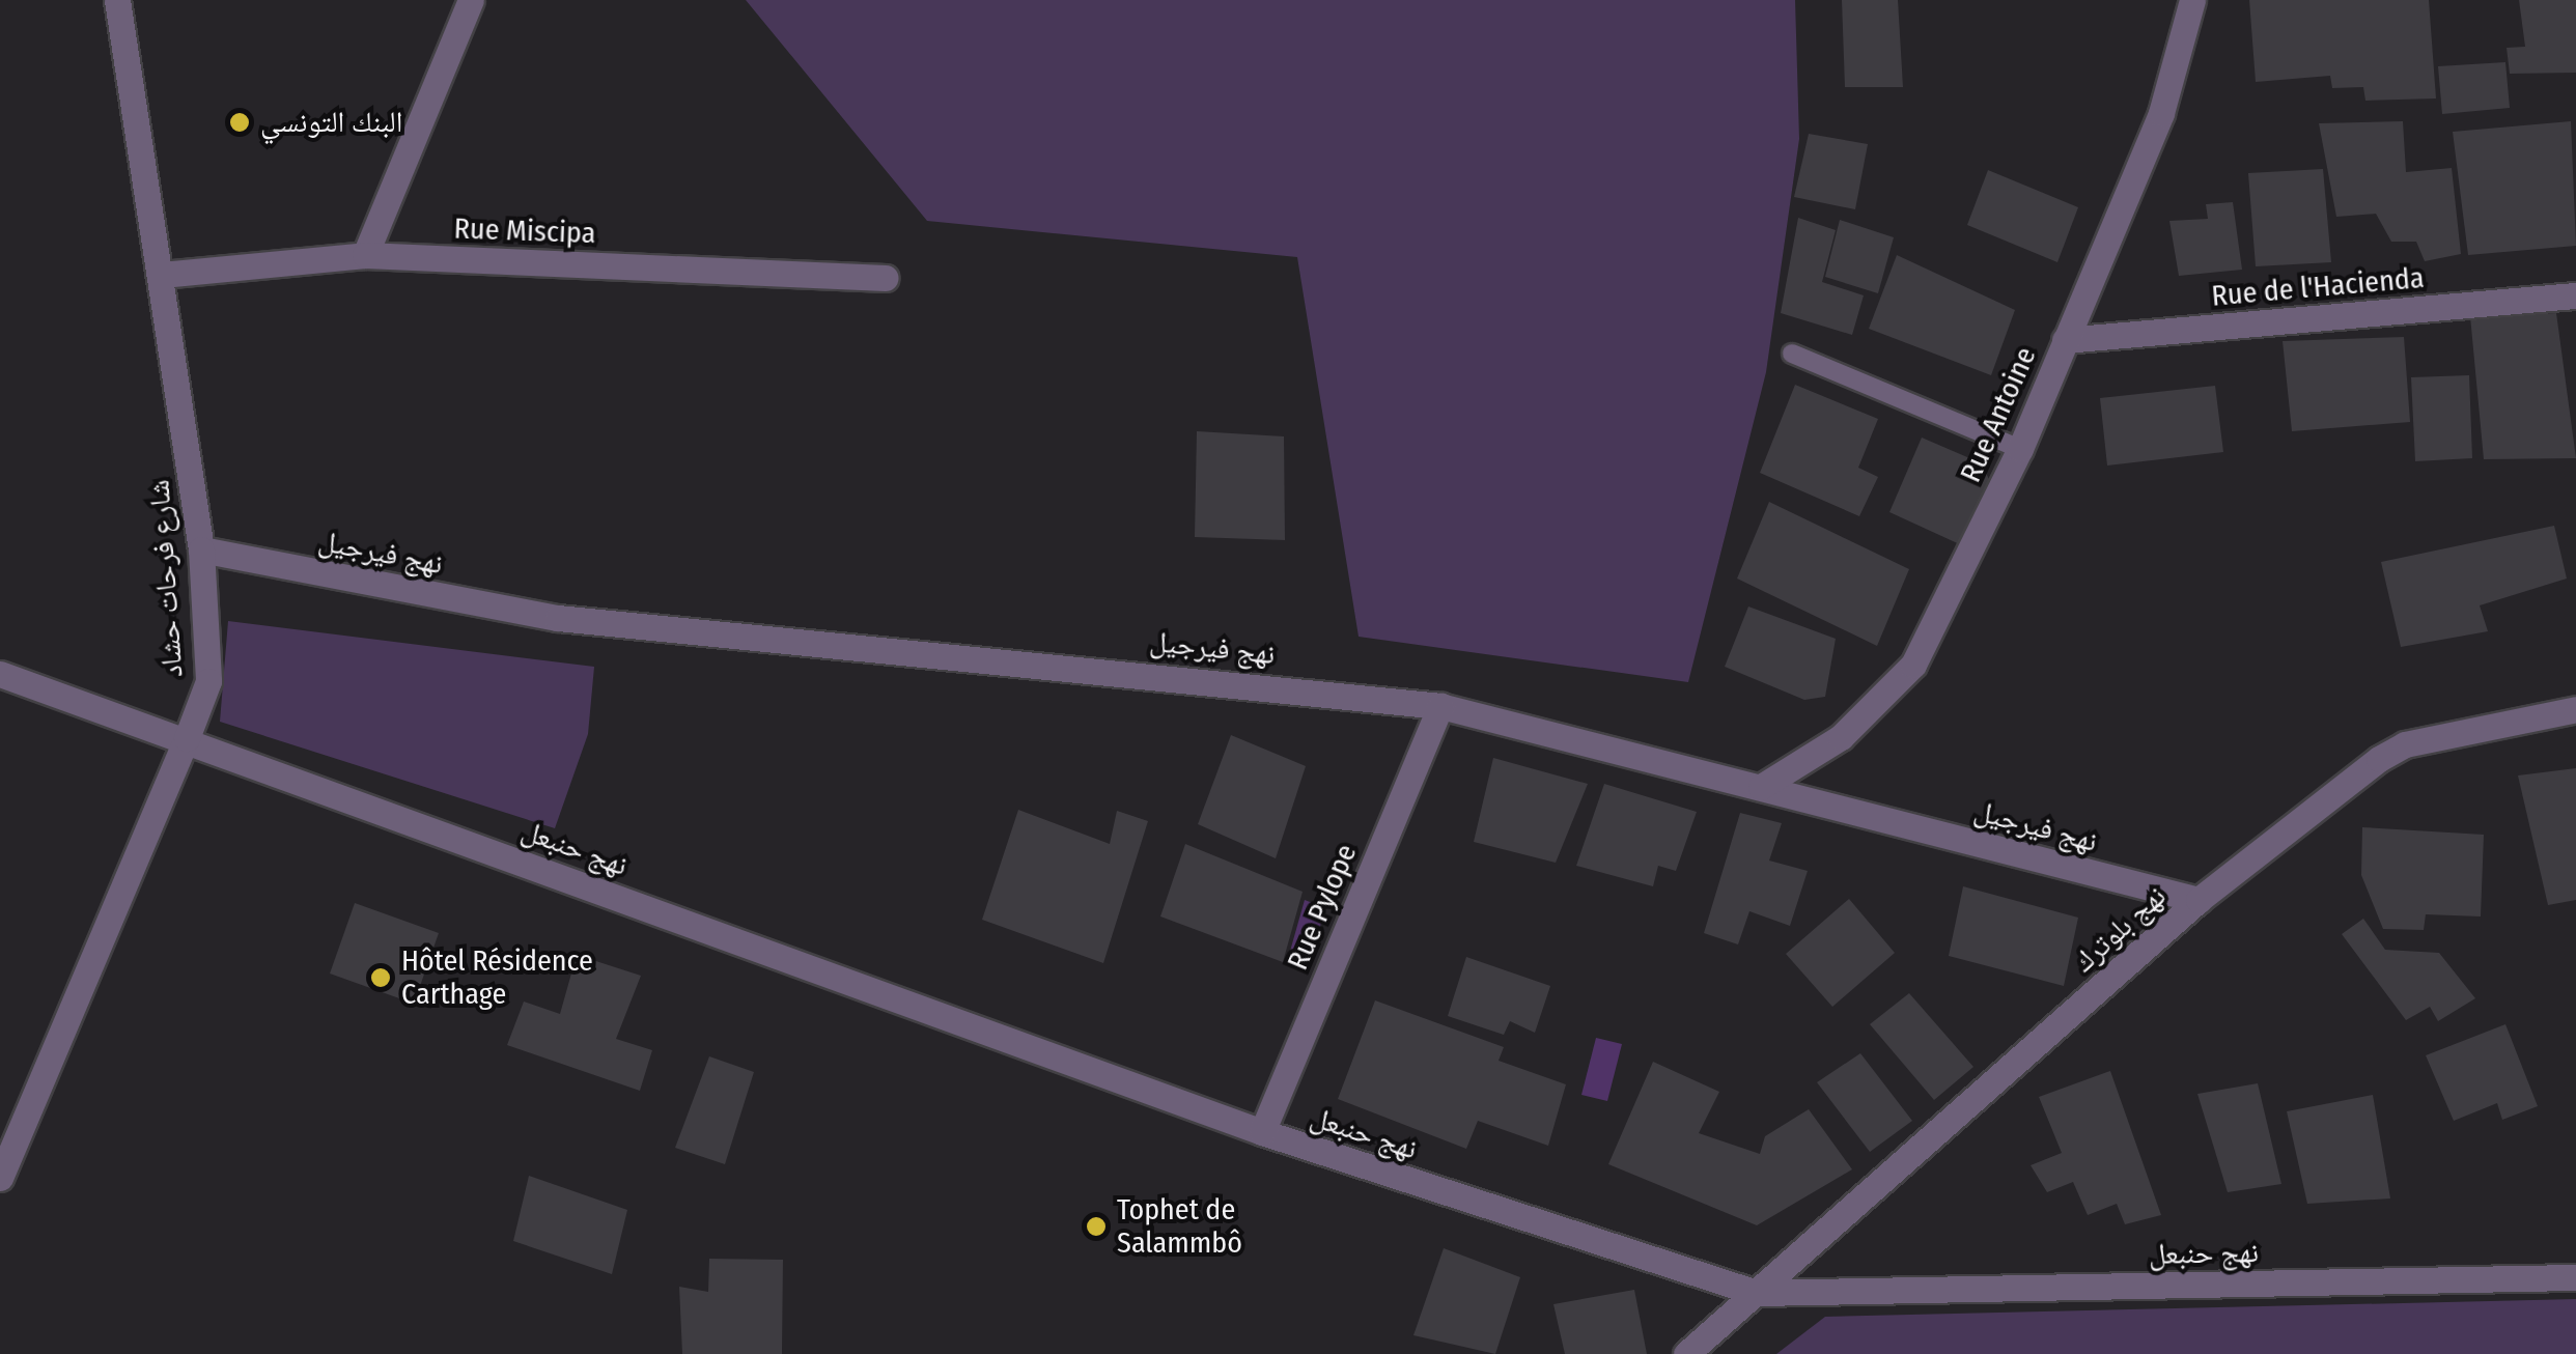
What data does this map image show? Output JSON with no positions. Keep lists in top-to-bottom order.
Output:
{
  "streets": {
    "street": [
      "Rue Miscipa",
      "Rue de l'Hacienda",
      "Rue Antoine",
      "نهج فيرجيل",
      "شارع فرحات حشاد",
      "نهج حنبعل",
      "Rue Pylope",
      "نهج بلوترك"
    ]
  },
  "crossings": [
    ["Rue Miscipa", "شارع فرحات حشاد"],
    ["Rue de l'Hacienda", "Rue Antoine"],
    ["Rue Antoine", "نهج فيرجيل"],
    ["نهج فيرجيل", "شارع فرحات حشاد"],
    ["نهج فيرجيل", "Rue Pylope"],
    ["نهج فيرجيل", "نهج بلوترك"],
    ["شارع فرحات حشاد", "نهج حنبعل"],
    ["نهج حنبعل", "Rue Pylope"],
    ["نهج حنبعل", "نهج بلوترك"]
  ],
  "places": ["البنك التونسي", "Hôtel Résidence Carthage", "Tophet de Salammbô"]
}
